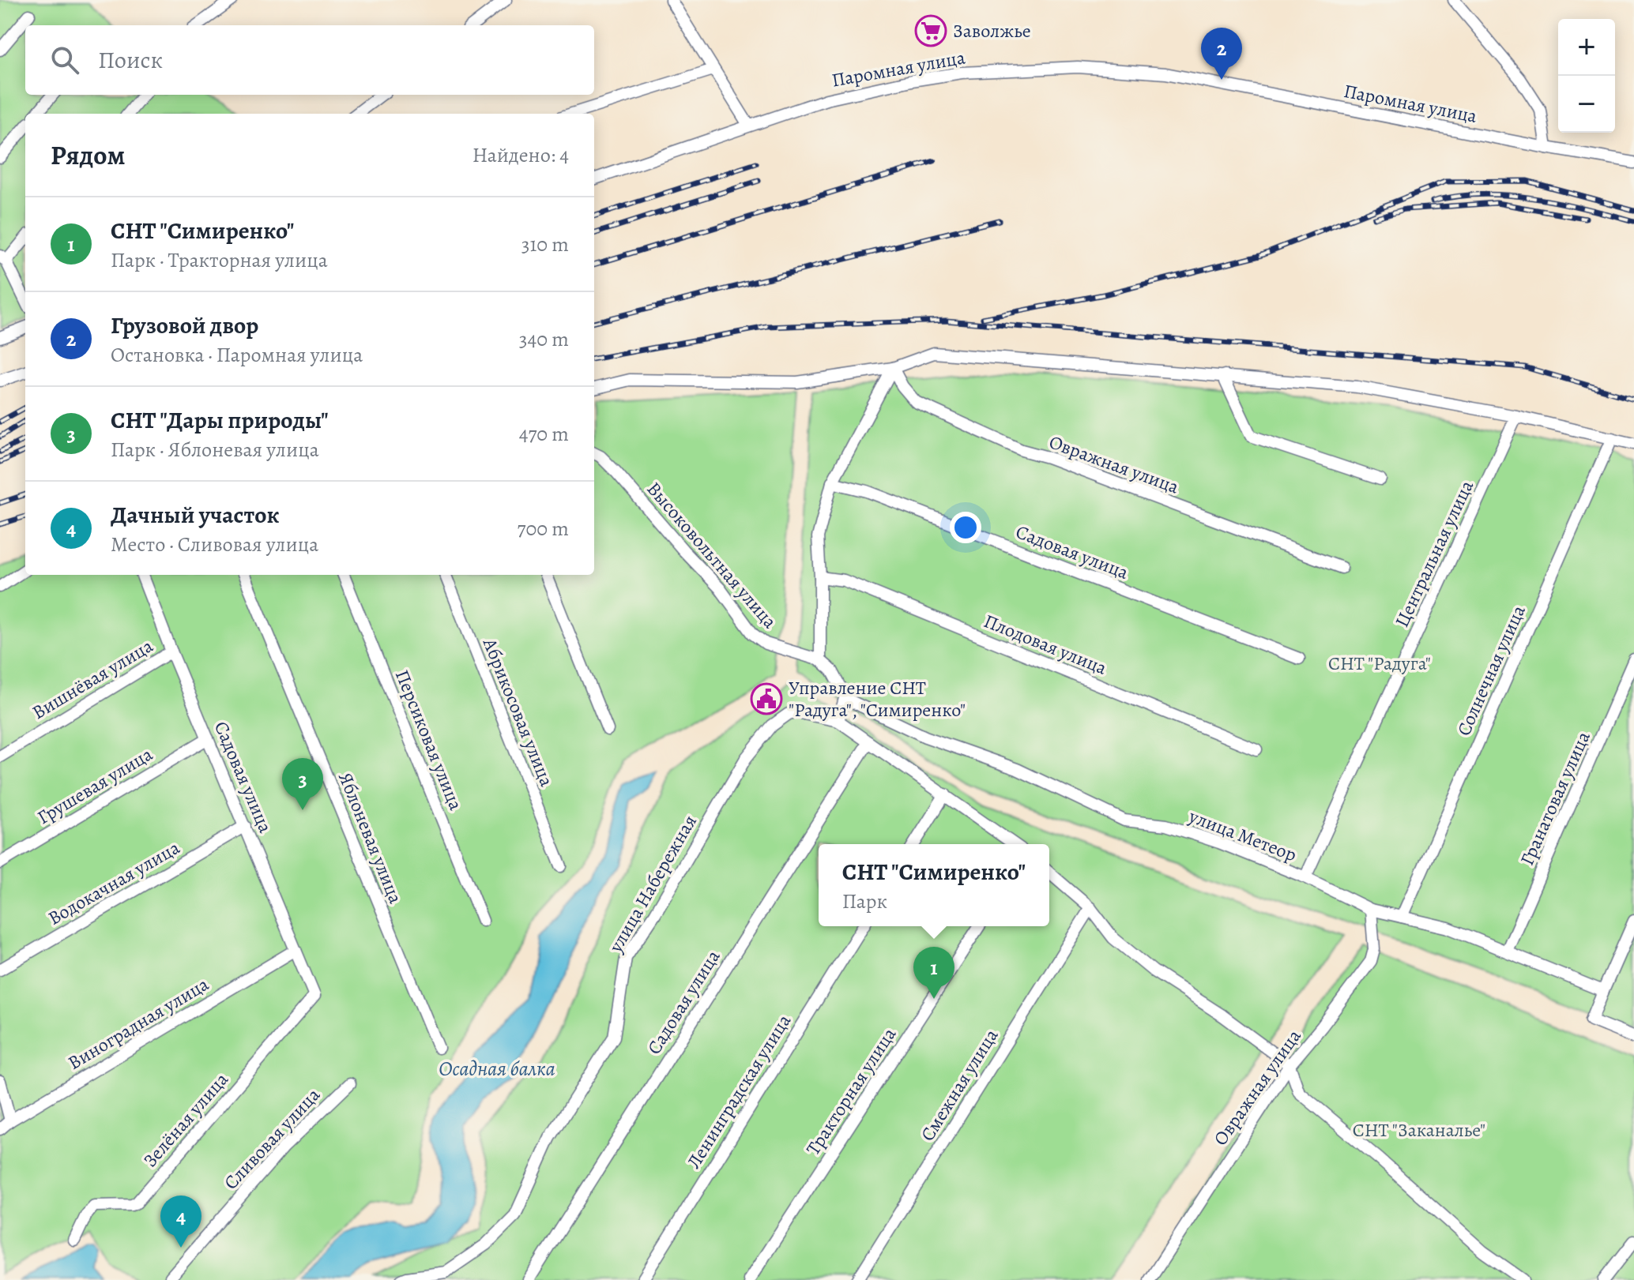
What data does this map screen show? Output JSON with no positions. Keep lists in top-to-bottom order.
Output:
{
  "streets": {
    "street": [
      "Паромная улица",
      "Овражная улица",
      "Садовая улица",
      "Центральная улица",
      "Высоковольтная улица",
      "Плодовая улица",
      "Солнечная улица",
      "Вишнёвая улица",
      "Абрикосовая улица",
      "Персиковая улица",
      "Грушевая улица",
      "Гранатовая улица",
      "улица Метеор",
      "Яблоневая улица",
      "Водокачная улица",
      "улица Набережная",
      "Виноградная улица",
      "Смежная улица",
      "Ленинградская улица",
      "Тракторная улица",
      "Зелёная улица",
      "Сливовая улица"
    ]
  },
  "crossings": [
    ["Овражная улица", "улица Метеор"],
    ["Садовая улица", "Вишнёвая улица"],
    ["Садовая улица", "Грушевая улица"],
    ["Садовая улица", "Водокачная улица"],
    ["Садовая улица", "Виноградная улица"],
    ["Садовая улица", "Зелёная улица"],
    ["Центральная улица", "улица Метеор"],
    ["Солнечная улица", "улица Метеор"],
    ["Гранатовая улица", "улица Метеор"]
  ],
  "water": ["Осадная балка"],
  "parks": ["СНТ \"Радуга\"", "СНТ \"Заканалье\""],
  "places": {
    "supermarket": ["Заволжье"],
    "public building": ["Управление СНТ \"Радуга\", \"Симиренко\""]
  },
  "page": {
    "map_buttons": ["+", "−"],
    "search": "Поиск",
    "pins": [
      "2",
      "3",
      "1",
      "4"
    ],
    "heading": ["Рядом", "Найдено: 4"],
    "list": [
      {
        "mark": "1",
        "name": "СНТ \"Симиренко\"",
        "note": "Парк · Тракторная улица",
        "value": "310 m"
      },
      {
        "mark": "2",
        "name": "Грузовой двор",
        "note": "Остановка · Паромная улица",
        "value": "340 m"
      },
      {
        "mark": "3",
        "name": "СНТ \"Дары природы\"",
        "note": "Парк · Яблоневая улица",
        "value": "470 m"
      },
      {
        "mark": "4",
        "name": "Дачный участок",
        "note": "Место · Сливовая улица",
        "value": "700 m"
      }
    ],
    "popup": ["СНТ \"Симиренко\"", "Парк"]
  }
}
